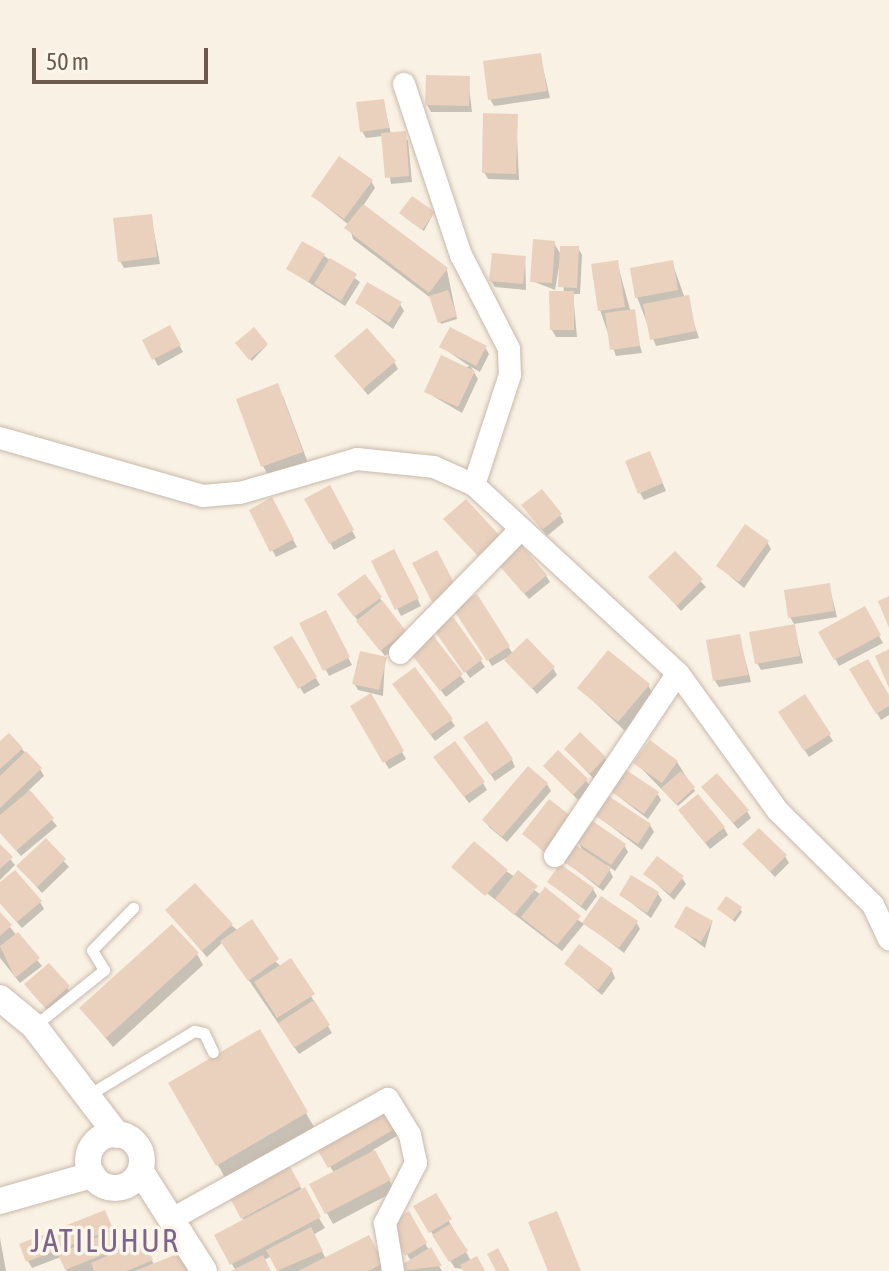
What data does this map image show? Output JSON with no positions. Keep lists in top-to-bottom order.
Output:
{
  "districts": ["JATILUHUR"],
  "scale_bar": "50 m"
}
